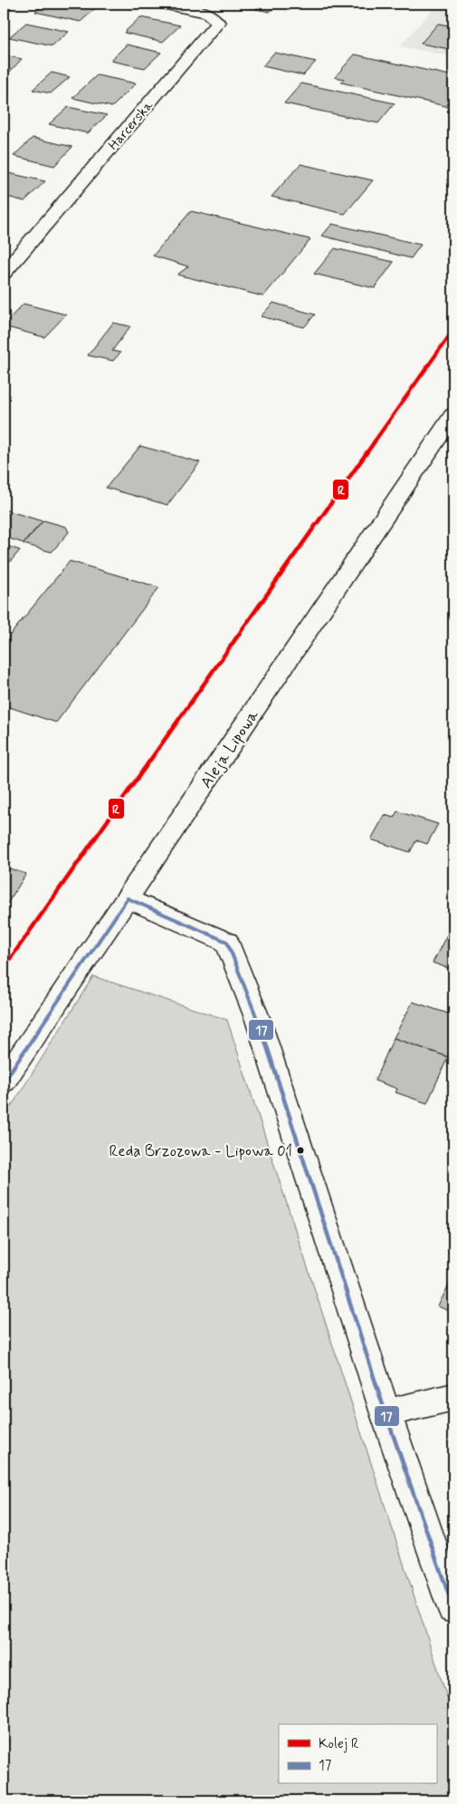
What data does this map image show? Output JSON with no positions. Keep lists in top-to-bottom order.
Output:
{
  "streets": {
    "street": ["Harcerska", "Aleja Lipowa"]
  },
  "places": ["Reda Brzozowa - Lipowa 01"],
  "lines": ["rail line R", "transit line 17"],
  "legend": ["Kolej R", "17"]
}
